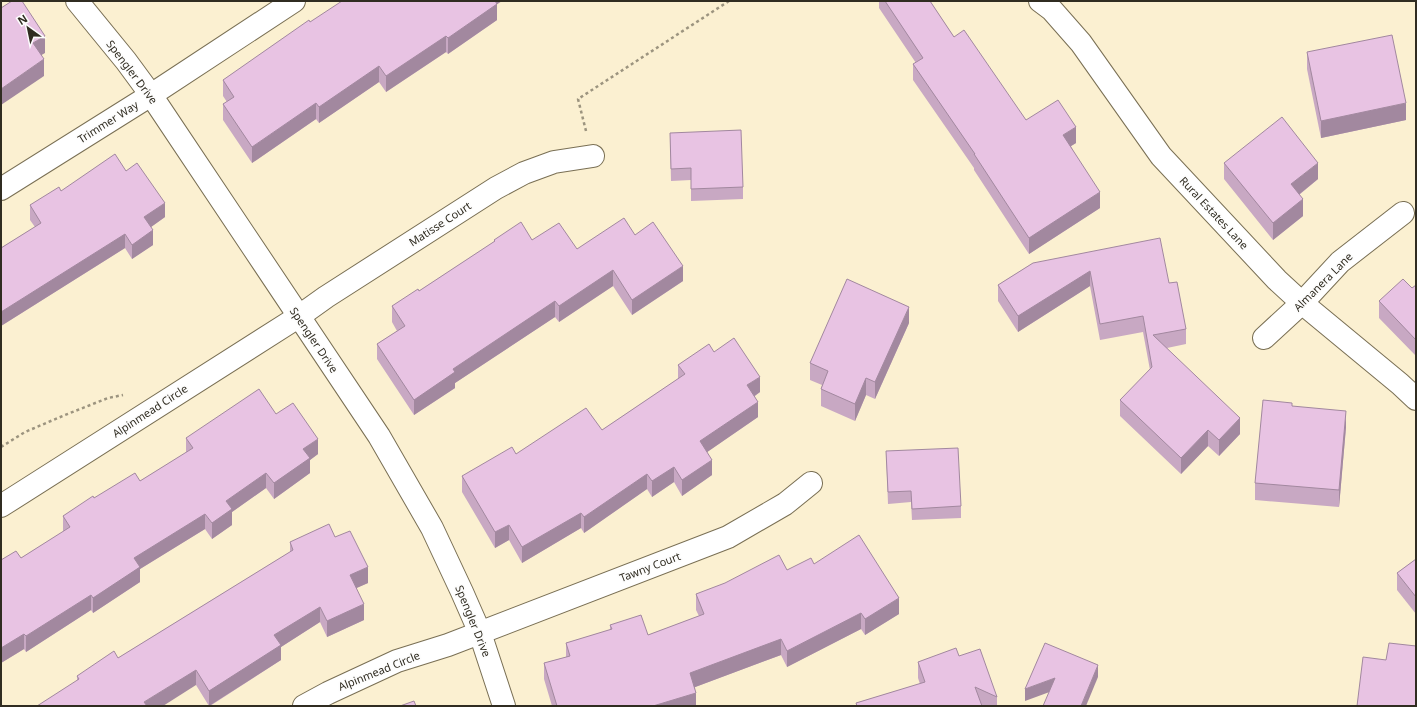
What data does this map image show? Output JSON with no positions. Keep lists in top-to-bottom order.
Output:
{
  "streets": {
    "street": [
      "Spengler Drive",
      "Trimmer Way",
      "Rural Estates Lane",
      "Matisse Court",
      "Almanera Lane",
      "Alpinmead Circle",
      "Tawny Court"
    ]
  },
  "crossings": [
    ["Spengler Drive", "Trimmer Way"],
    ["Spengler Drive", "Matisse Court"],
    ["Spengler Drive", "Alpinmead Circle"],
    ["Spengler Drive", "Tawny Court"],
    ["Rural Estates Lane", "Almanera Lane"],
    ["Matisse Court", "Alpinmead Circle"],
    ["Alpinmead Circle", "Tawny Court"]
  ],
  "north": "top left"
}
